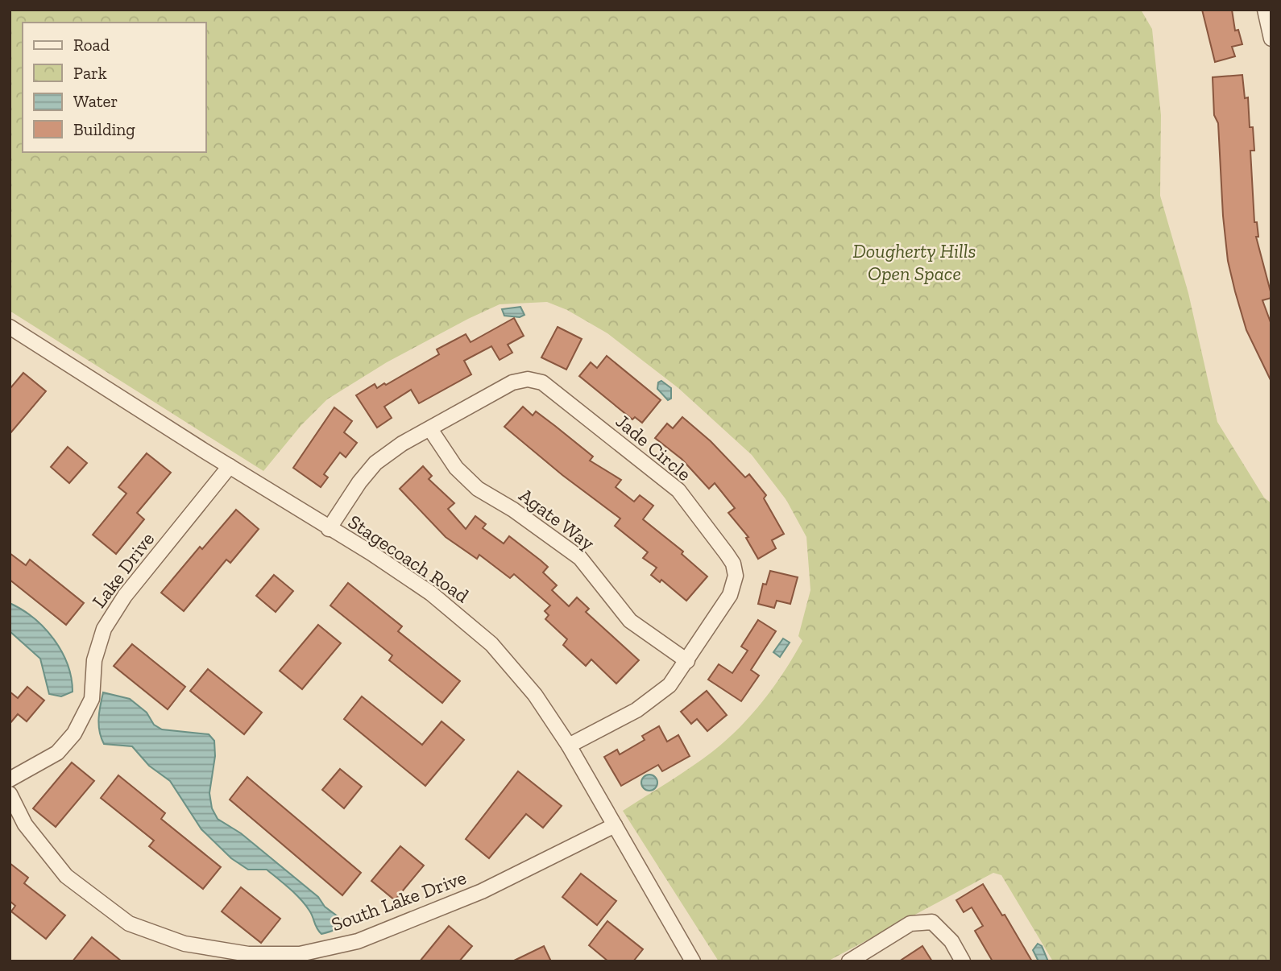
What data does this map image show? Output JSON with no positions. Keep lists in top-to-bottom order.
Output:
{
  "streets": {
    "street": [
      "Jade Circle",
      "Agate Way",
      "Stagecoach Road",
      "Lake Drive",
      "South Lake Drive"
    ]
  },
  "crossings": [
    ["Jade Circle", "Agate Way"],
    ["Jade Circle", "Stagecoach Road"],
    ["Stagecoach Road", "Lake Drive"],
    ["Stagecoach Road", "South Lake Drive"]
  ],
  "parks": ["Dougherty Hills Open Space"],
  "legend": [
    "Road",
    "Park",
    "Water",
    "Building"
  ]
}
